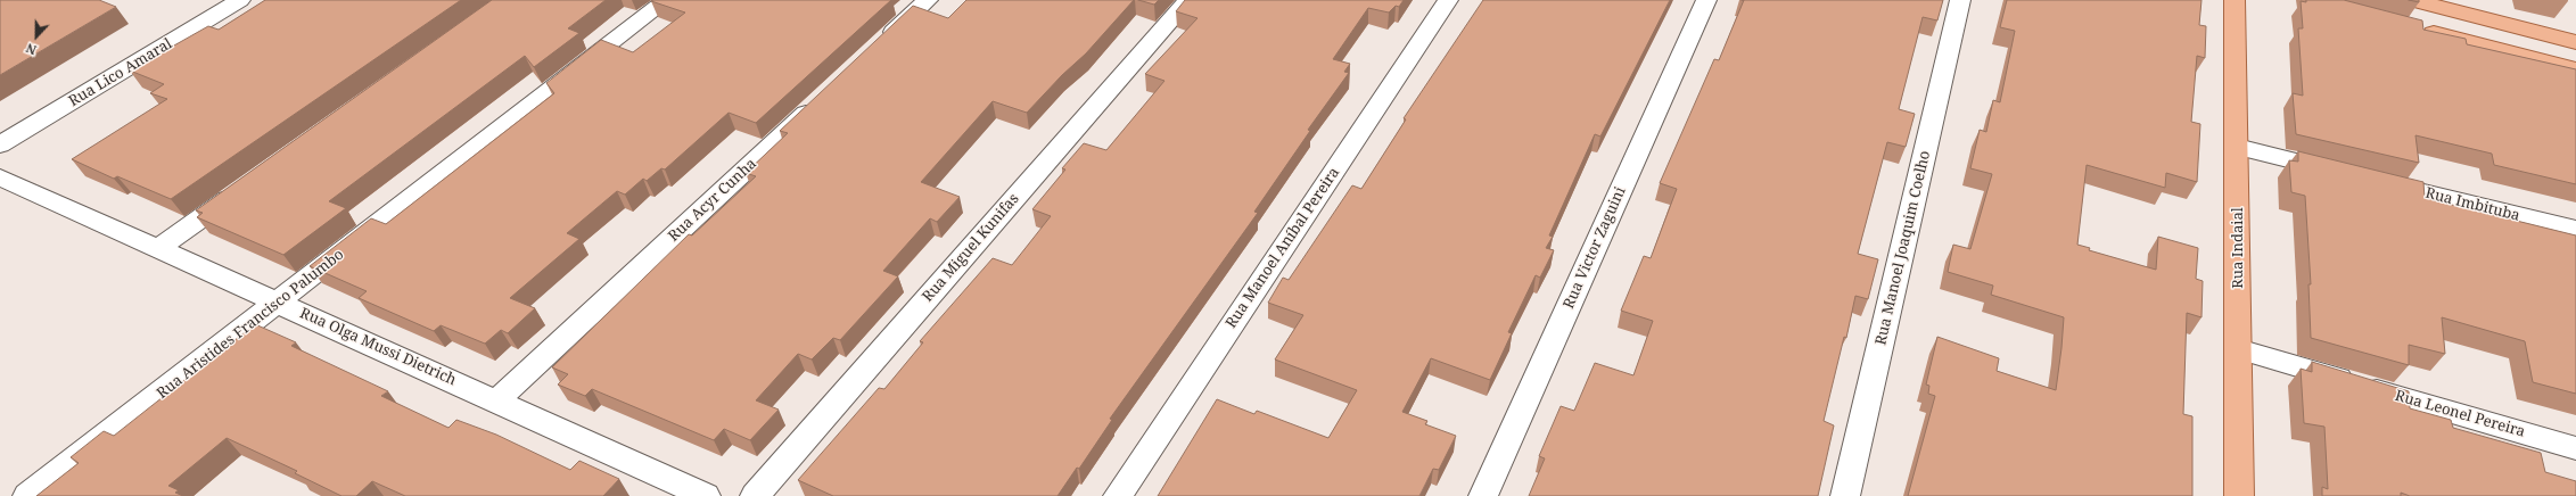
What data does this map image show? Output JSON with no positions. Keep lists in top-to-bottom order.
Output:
{
  "streets": {
    "main road": ["Rua Indaial"],
    "street": [
      "Rua Lico Amaral",
      "Rua Acyr Cunha",
      "Rua Imbituba",
      "Rua Miguel Kunifas",
      "Rua Manoel Aníbal Pereira",
      "Rua Victor Zaguini",
      "Rua Manoel Joaquim Coelho",
      "Rua Aristides Francisco Palumbo",
      "Rua Olga Mussi Dietrich",
      "Rua Leonel Pereira"
    ]
  },
  "crossings": [
    ["Rua Acyr Cunha", "Rua Olga Mussi Dietrich"],
    ["Rua Imbituba", "Rua Indaial"],
    ["Rua Indaial", "Rua Leonel Pereira"],
    ["Rua Aristides Francisco Palumbo", "Rua Olga Mussi Dietrich"]
  ],
  "north": "bottom"
}
